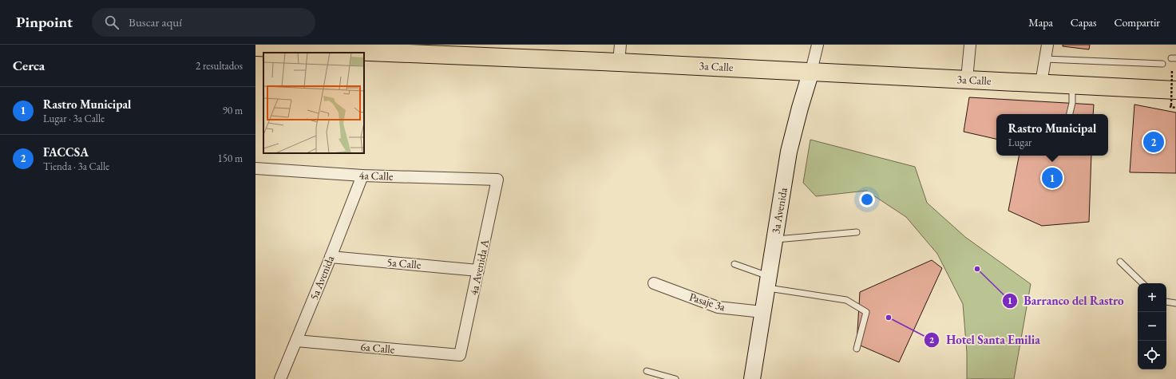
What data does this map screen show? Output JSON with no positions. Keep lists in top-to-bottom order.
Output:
{
  "streets": {
    "main road": ["3a Calle", "3a Avenida"],
    "street": [
      "4a Calle",
      "5a Calle",
      "4a Avenida A",
      "5a Avenida",
      "Pasaje 3a",
      "6a Calle"
    ]
  },
  "crossings": [
    ["3a Calle", "3a Avenida"],
    ["4a Calle", "4a Avenida A"],
    ["4a Calle", "5a Avenida"],
    ["3a Avenida", "Pasaje 3a"],
    ["5a Calle", "4a Avenida A"],
    ["5a Calle", "5a Avenida"],
    ["4a Avenida A", "6a Calle"],
    ["5a Avenida", "6a Calle"]
  ],
  "places": ["Barranco del Rastro", "Hotel Santa Emilia"],
  "page": {
    "header": "Pinpoint",
    "search": "Buscar aquí",
    "nav": ["Mapa", "Capas", "Compartir"],
    "heading": ["Cerca", "2 resultados"],
    "list": [
      {
        "mark": "1",
        "name": "Rastro Municipal",
        "note": "Lugar · 3a Calle",
        "value": "90 m"
      },
      {
        "mark": "2",
        "name": "FACCSA",
        "note": "Tienda · 3a Calle",
        "value": "150 m"
      }
    ],
    "popup": ["Rastro Municipal", "Lugar"],
    "pins": ["2", "1"],
    "map_buttons": ["+", "−"]
  }
}
